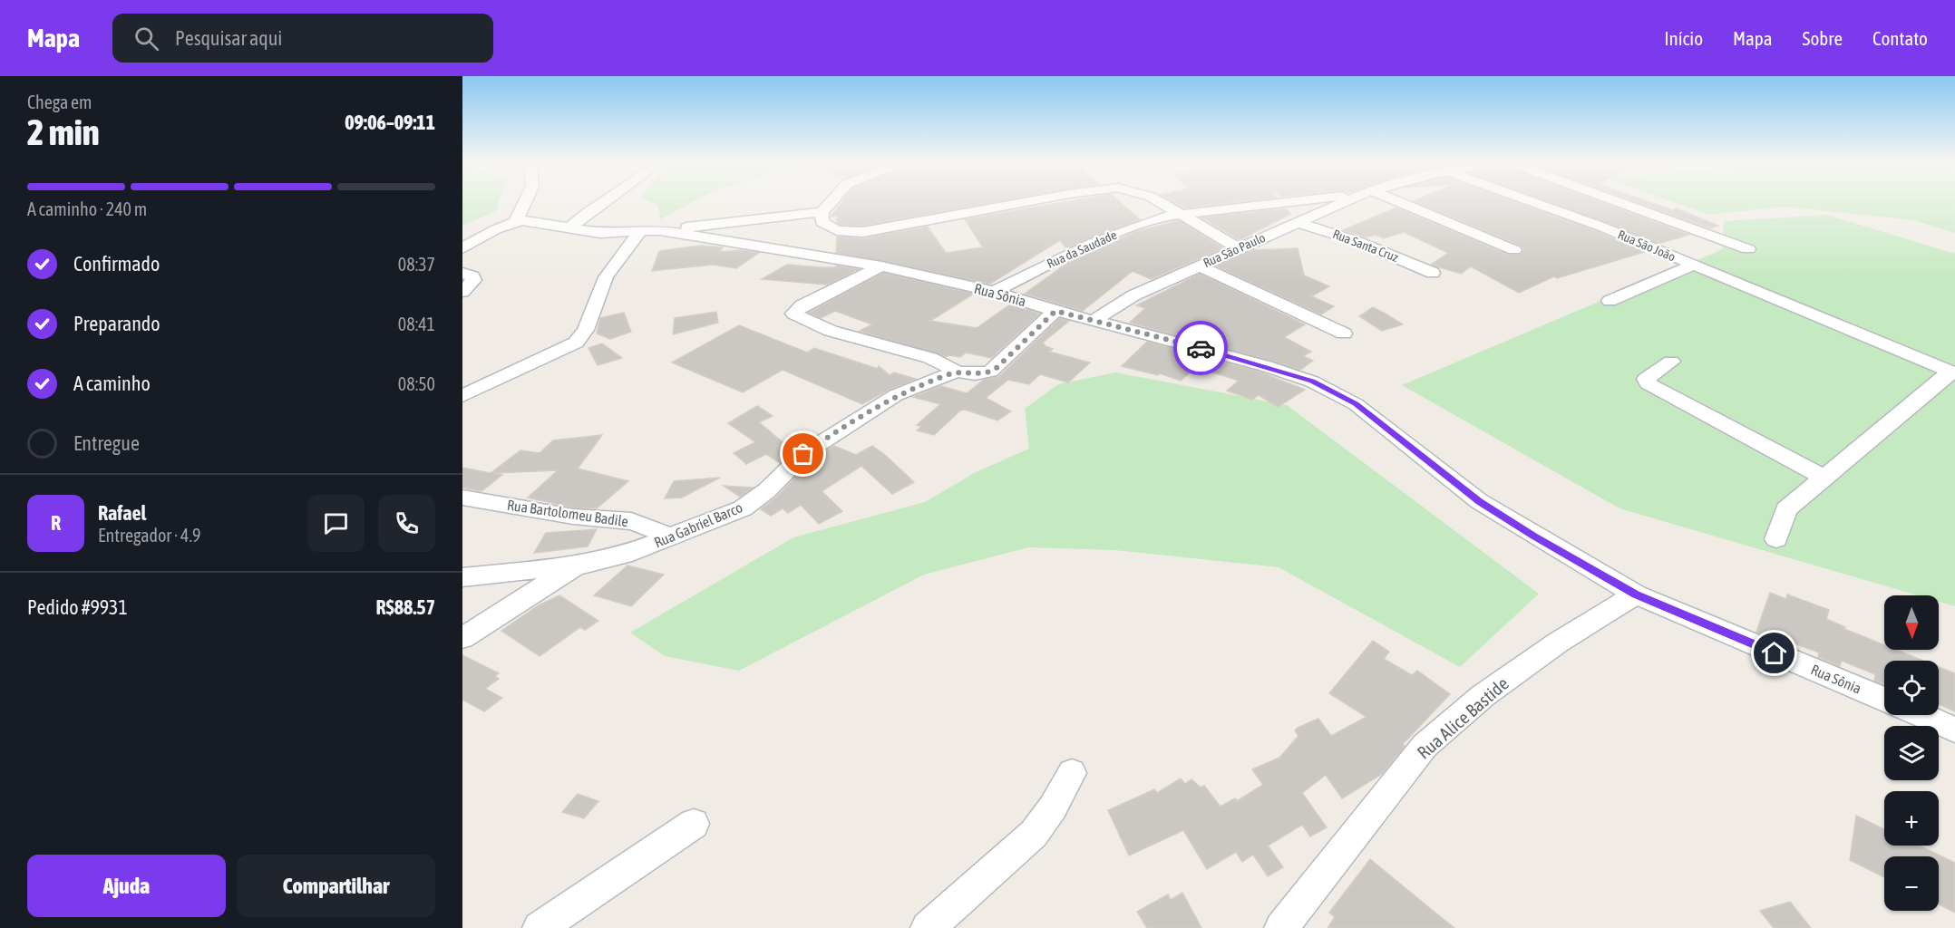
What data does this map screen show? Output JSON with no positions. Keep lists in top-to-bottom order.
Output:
{
  "streets": {
    "street": [
      "Rua Santa Cruz",
      "Rua São João",
      "Rua da Saudade",
      "Rua São Paulo",
      "Rua Sônia",
      "Rua Bartolomeu Badile",
      "Rua Gabriel Barco",
      "Rua Alice Bastide"
    ]
  },
  "crossings": [
    ["Rua Santa Cruz", "Rua São Paulo"],
    ["Rua da Saudade", "Rua Sônia"],
    ["Rua São Paulo", "Rua Sônia"],
    ["Rua Sônia", "Rua Gabriel Barco"],
    ["Rua Sônia", "Rua Alice Bastide"],
    ["Rua Bartolomeu Badile", "Rua Gabriel Barco"]
  ],
  "north": "bottom",
  "page": {
    "header": "Mapa",
    "search": "Pesquisar aqui",
    "nav": [
      "Início",
      "Mapa",
      "Sobre",
      "Contato"
    ],
    "heading": ["2 min", "Chega em", "09:06–09:11"],
    "panel": [
      "Rafael",
      "Entregador · 4.9",
      "Pedido #9931",
      "R$88.57"
    ],
    "bar": "A caminho · 240 m",
    "list": [
      ["Confirmado", "08:37"],
      ["Preparando", "08:41"],
      ["A caminho", "08:50"],
      "Entregue"
    ],
    "round": "R",
    "map_buttons": ["+", "−"],
    "buttons": ["Ajuda", "Compartilhar"]
  }
}
